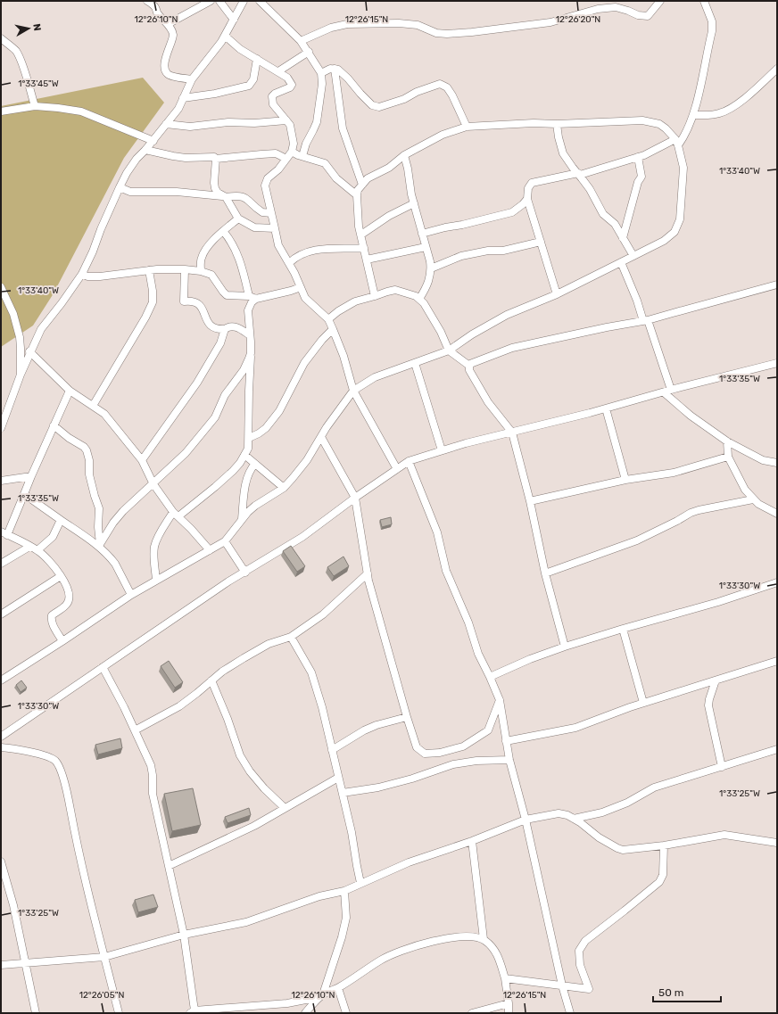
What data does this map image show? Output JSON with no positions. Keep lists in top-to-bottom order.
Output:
{
  "scale_bar": "50 m",
  "north": "right",
  "coordinates": [
    "12°26'10\"N",
    "12°26'15\"N",
    "12°26'20\"N",
    "1°33'45\"W",
    "1°33'40\"W",
    "1°33'35\"W",
    "1°33'30\"W",
    "1°33'25\"W",
    "12°26'05\"N"
  ]
}
